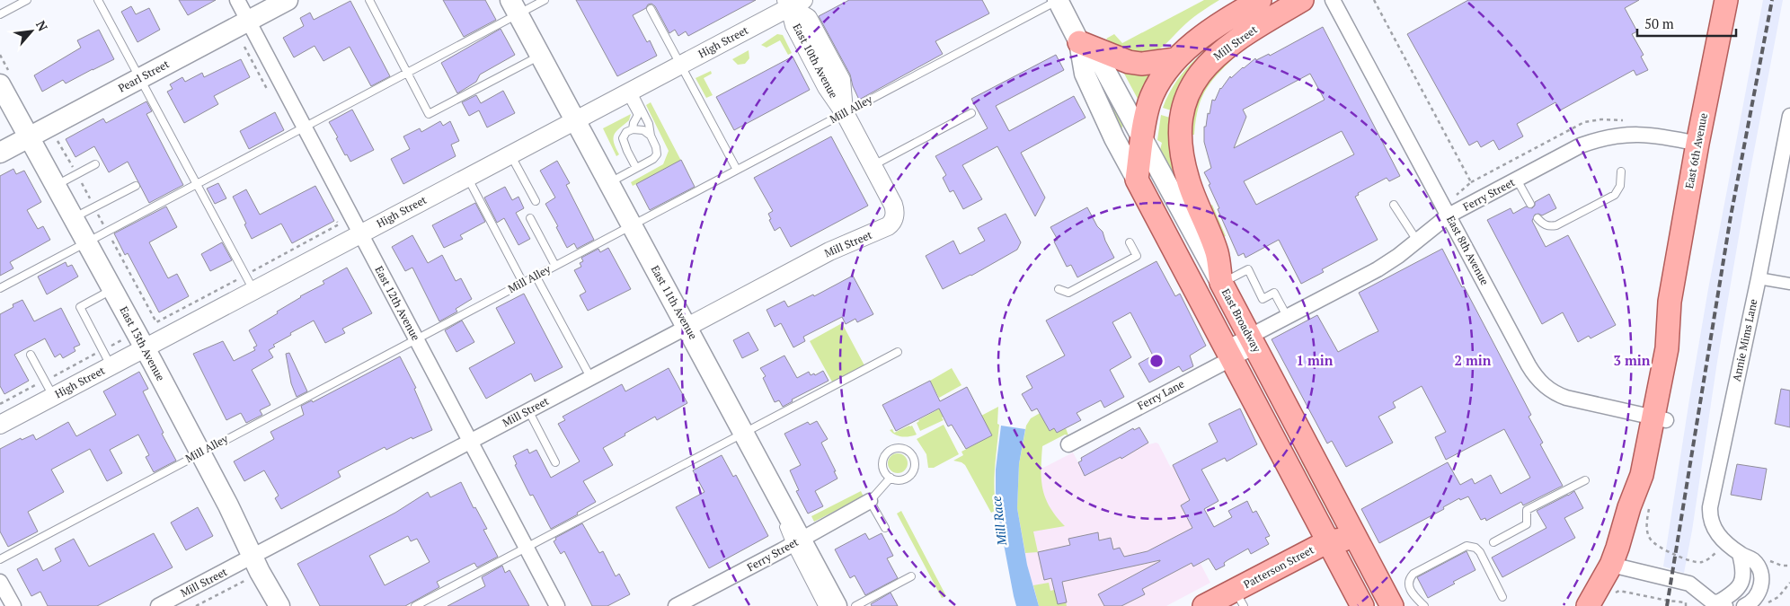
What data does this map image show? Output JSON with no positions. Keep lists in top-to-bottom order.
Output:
{
  "streets": {
    "main road": [
      "Mill Street",
      "Pearl Street",
      "East 6th Avenue",
      "East 11th Avenue",
      "East Broadway",
      "East 13th Avenue",
      "Patterson Street"
    ],
    "street": [
      "High Street",
      "East 10th Avenue",
      "Ferry Street",
      "East 8th Avenue",
      "East 12th Avenue",
      "Annie Mims Lane",
      "Ferry Lane"
    ],
    "lane": ["Mill Alley"]
  },
  "crossings": [
    ["High Street", "East 10th Avenue"],
    ["High Street", "East 11th Avenue"],
    ["High Street", "East 12th Avenue"],
    ["High Street", "East 13th Avenue"],
    ["Mill Street", "East 10th Avenue"],
    ["Mill Street", "East 11th Avenue"],
    ["Mill Street", "East 12th Avenue"],
    ["Mill Street", "East Broadway"],
    ["Mill Street", "East 13th Avenue"],
    ["East 10th Avenue", "Mill Alley"],
    ["Pearl Street", "East 12th Avenue"],
    ["Pearl Street", "East 13th Avenue"],
    ["Mill Alley", "East 11th Avenue"],
    ["Mill Alley", "East 12th Avenue"],
    ["Mill Alley", "East Broadway"],
    ["Mill Alley", "East 13th Avenue"],
    ["East 6th Avenue", "Ferry Street"],
    ["East 6th Avenue", "East 8th Avenue"],
    ["Ferry Street", "East 8th Avenue"],
    ["Ferry Street", "East 11th Avenue"],
    ["Ferry Street", "East Broadway"],
    ["Ferry Street", "Ferry Lane"],
    ["East Broadway", "Ferry Lane"],
    ["East Broadway", "Patterson Street"]
  ],
  "water": ["Mill Race"],
  "scale_bar": "50 m",
  "north": "top right",
  "rings": ["1 min", "2 min", "3 min"]
}
